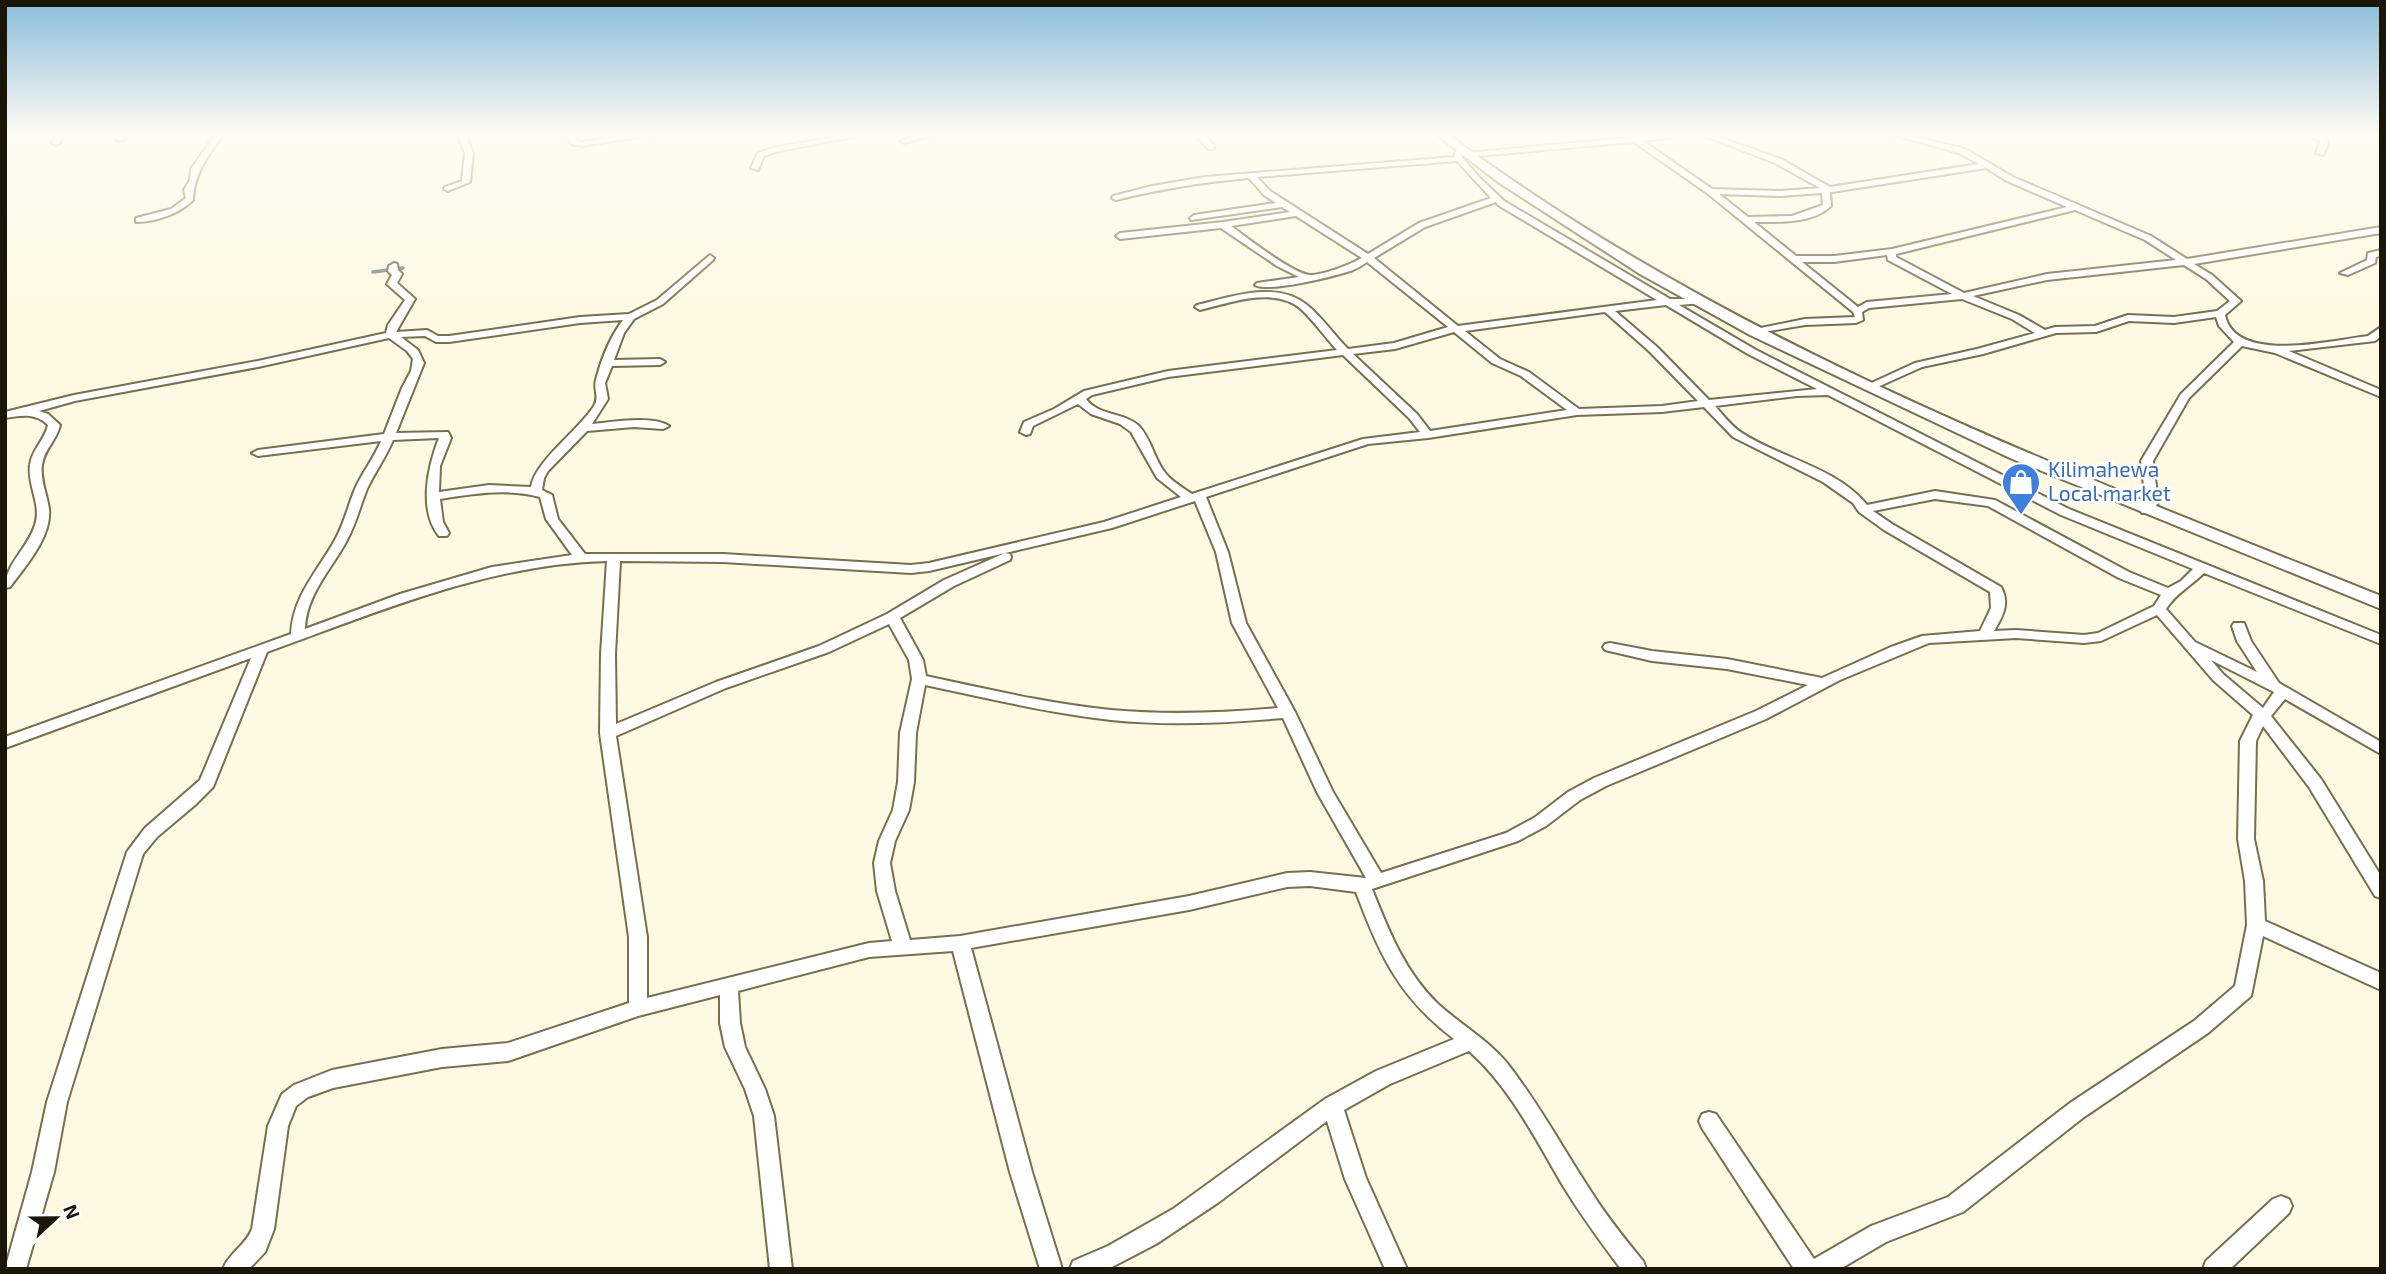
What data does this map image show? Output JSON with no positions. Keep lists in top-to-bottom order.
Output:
{
  "places": {
    "shop": ["Kilimahewa Local market"]
  },
  "north": "right"
}
